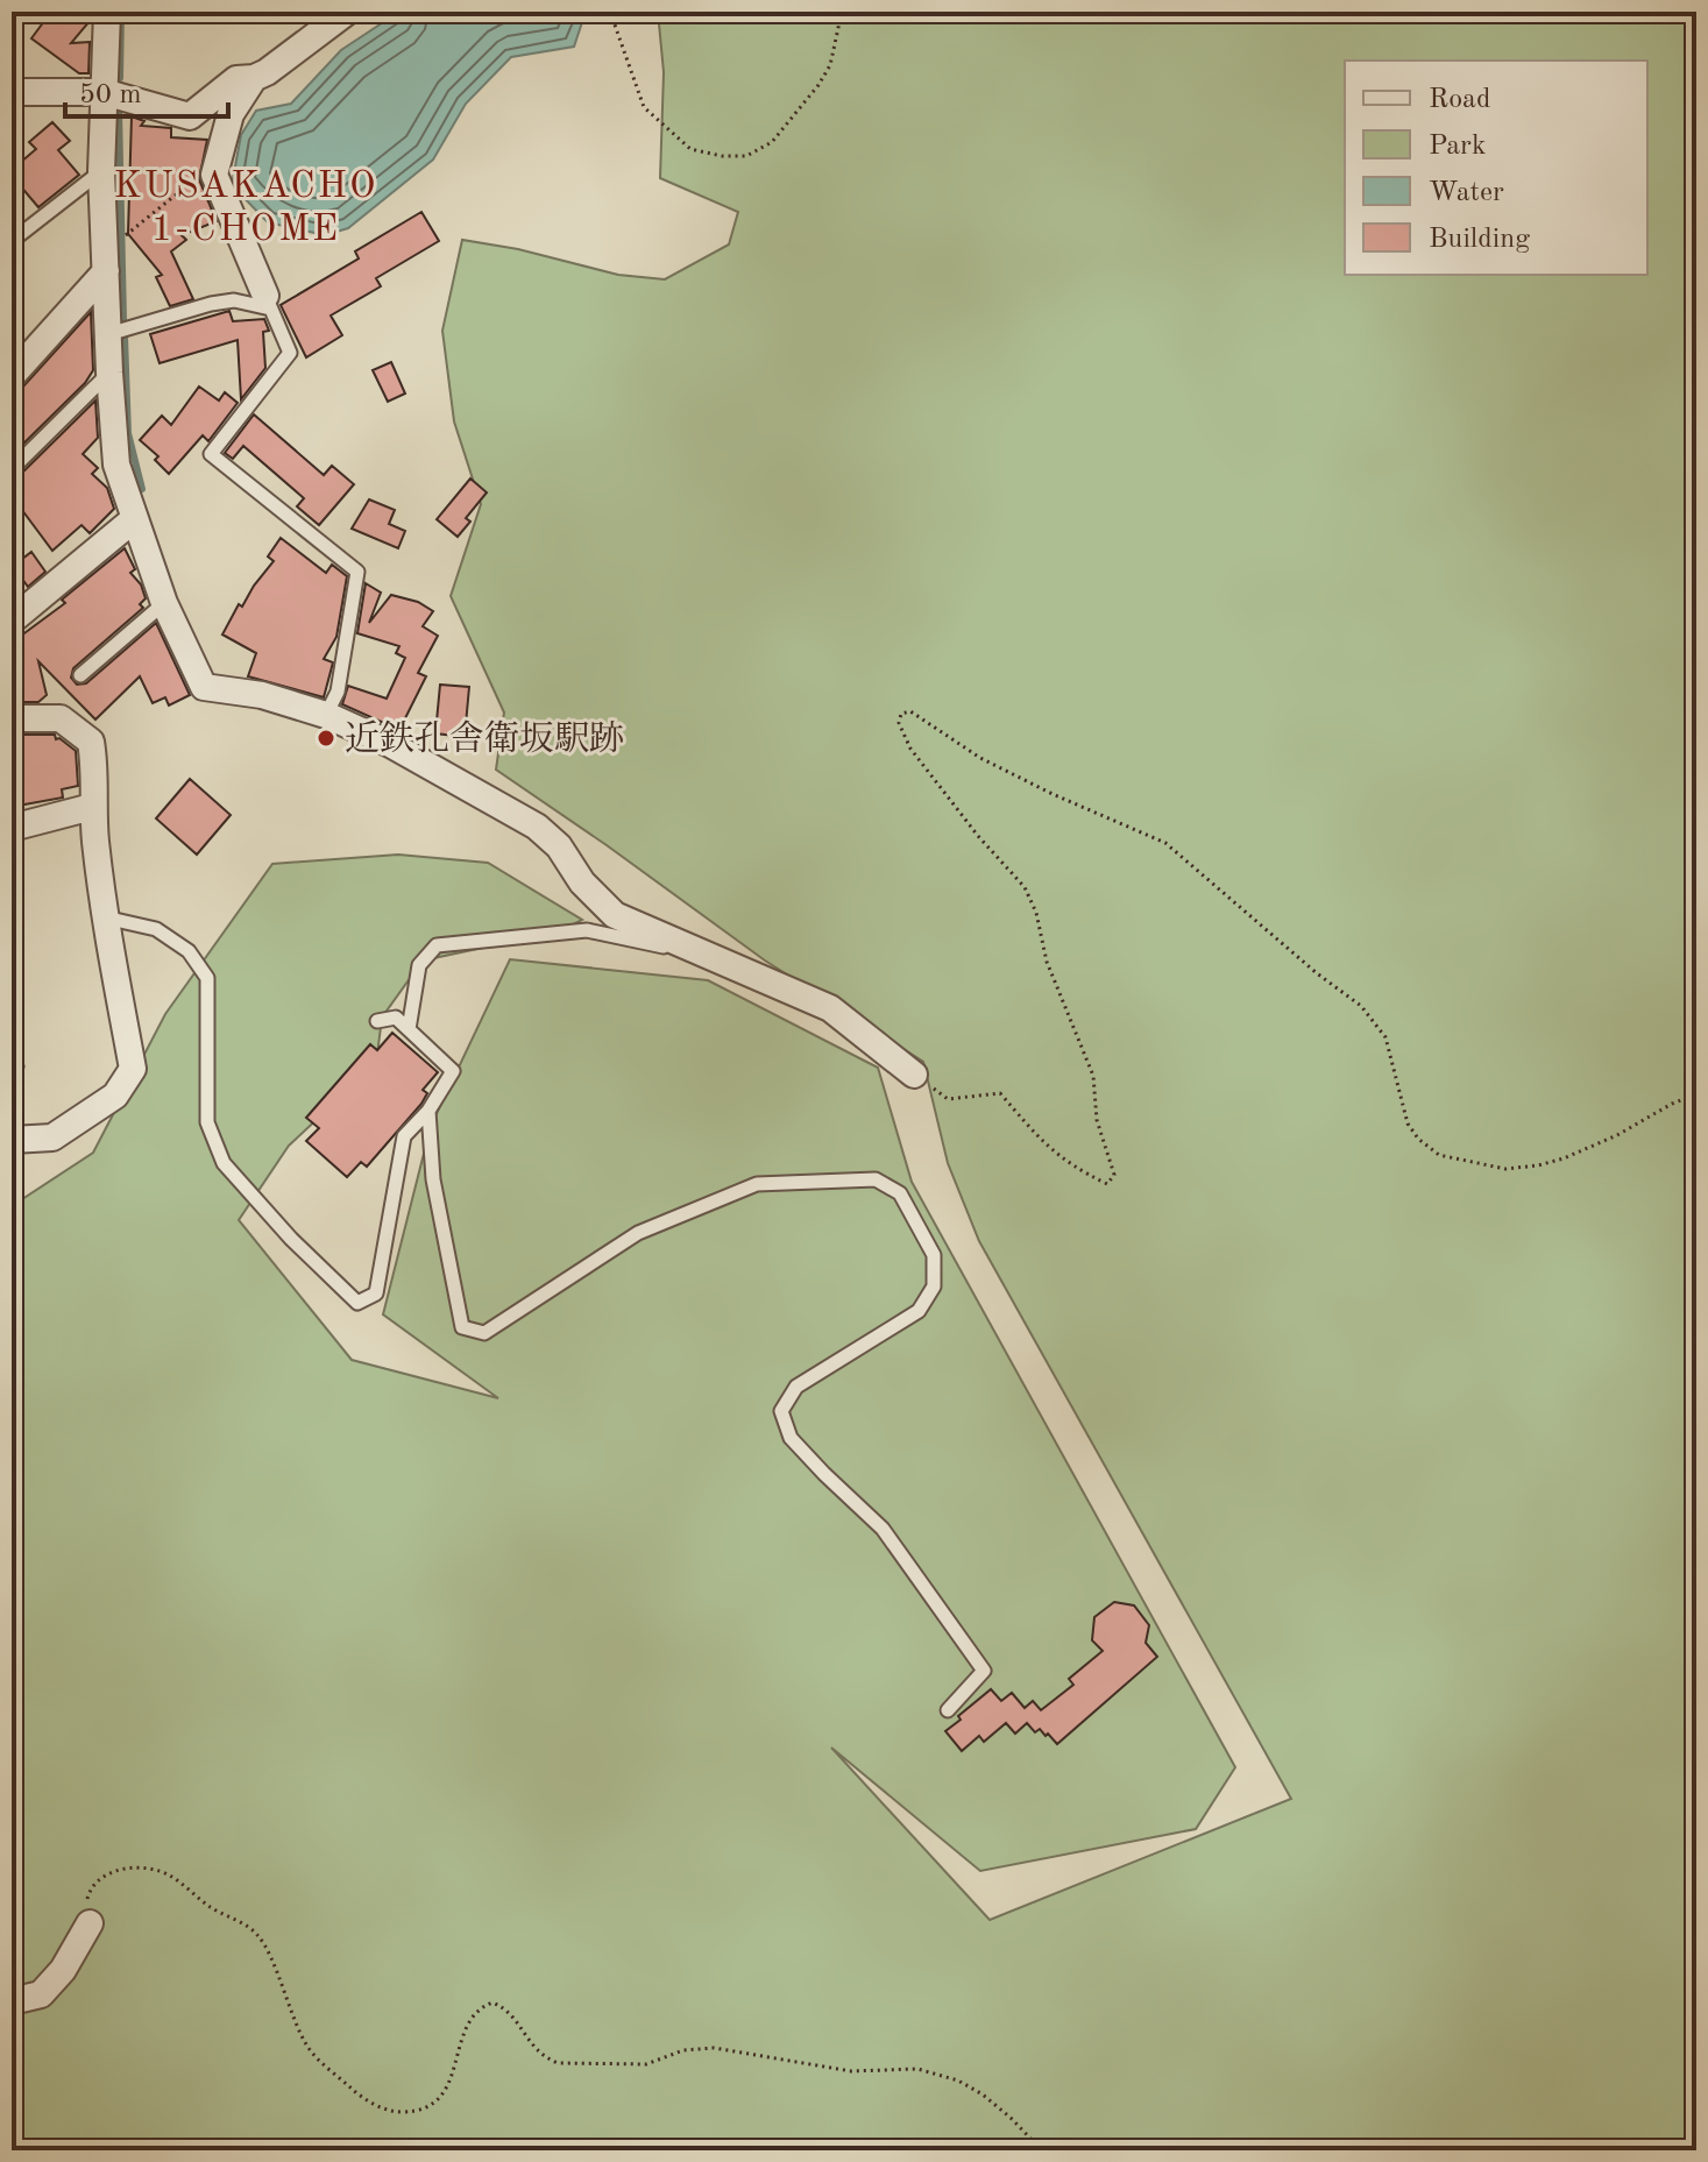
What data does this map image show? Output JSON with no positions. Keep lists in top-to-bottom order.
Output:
{
  "districts": ["KUSAKACHO 1-CHOME"],
  "places": ["近鉄孔舎衛坂駅跡"],
  "legend": [
    "Road",
    "Park",
    "Water",
    "Building"
  ],
  "scale_bar": "50 m"
}
